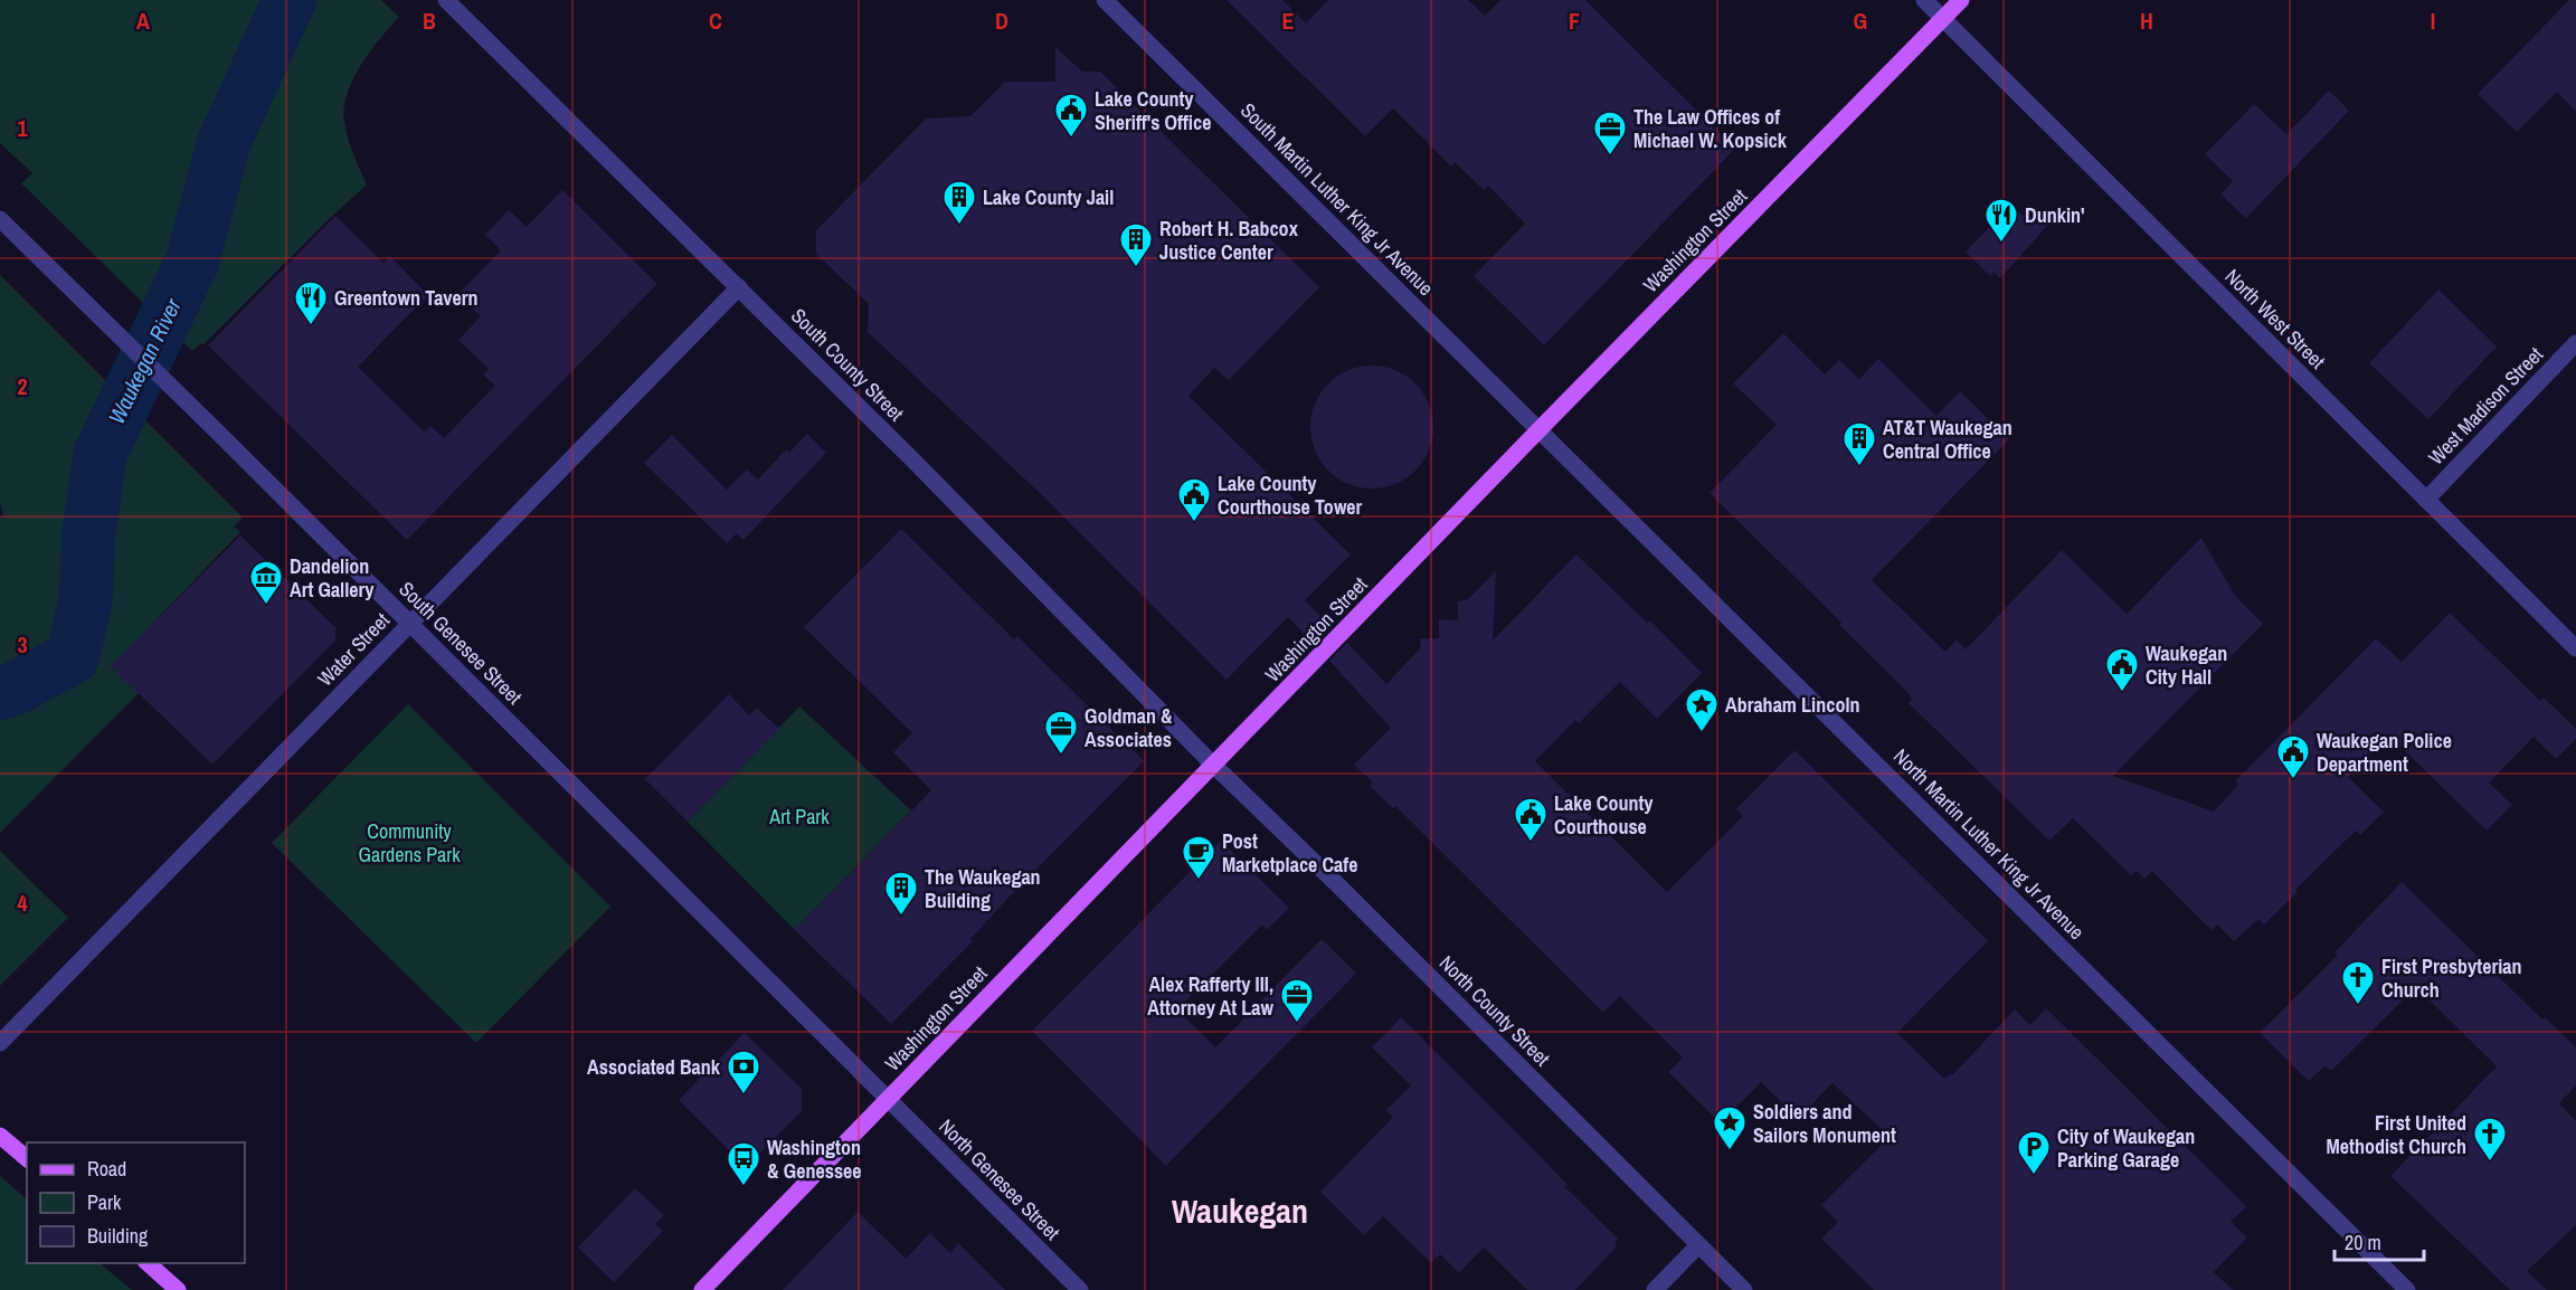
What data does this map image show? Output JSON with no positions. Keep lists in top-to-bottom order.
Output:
{
  "streets": {
    "main road": ["Washington Street"],
    "street": [
      "South Martin Luther King Jr Avenue",
      "North West Street",
      "South County Street",
      "West Madison Street",
      "South Genesee Street",
      "Water Street",
      "North Martin Luther King Jr Avenue",
      "North County Street",
      "North Genesee Street"
    ]
  },
  "crossings": [
    ["South Martin Luther King Jr Avenue", "Washington Street"],
    ["South Martin Luther King Jr Avenue", "North Martin Luther King Jr Avenue"],
    ["Washington Street", "North West Street"],
    ["Washington Street", "South County Street"],
    ["Washington Street", "South Genesee Street"],
    ["Washington Street", "North Martin Luther King Jr Avenue"],
    ["Washington Street", "North County Street"],
    ["Washington Street", "North Genesee Street"],
    ["North West Street", "West Madison Street"],
    ["South County Street", "Water Street"],
    ["South County Street", "North County Street"],
    ["South Genesee Street", "Water Street"],
    ["South Genesee Street", "North Genesee Street"]
  ],
  "districts": ["Waukegan"],
  "water": ["Waukegan River"],
  "parks": ["Art Park", "Community Gardens Park"],
  "places": {
    "public building": [
      "Lake County Sheriff's Office",
      "Lake County Courthouse Tower",
      "Waukegan City Hall",
      "Waukegan Police Department",
      "Lake County Courthouse"
    ],
    "office": ["The Law Offices of Michael W. Kopsick", "Goldman & Associates", "Alex Rafferty III, Attorney At Law"],
    "building": [
      "Lake County Jail",
      "Robert H. Babcox Justice Center",
      "AT&T Waukegan Central Office",
      "The Waukegan Building"
    ],
    "restaurant": ["Dunkin'", "Greentown Tavern"],
    "museum": ["Dandelion Art Gallery"],
    "place": ["Abraham Lincoln", "Soldiers and Sailors Monument"],
    "cafe": ["Post Marketplace Cafe"],
    "church": ["First Presbyterian Church", "First United Methodist Church"],
    "bank": ["Associated Bank"],
    "parking": ["City of Waukegan Parking Garage"],
    "bus stop": ["Washington & Genessee"]
  },
  "legend": ["Road", "Park", "Building"],
  "scale_bar": "20 m",
  "grid": {
    "columns": [
      "A",
      "B",
      "C",
      "D",
      "E",
      "F",
      "G",
      "H",
      "I"
    ],
    "rows": [
      "1",
      "2",
      "3",
      "4"
    ]
  }
}
